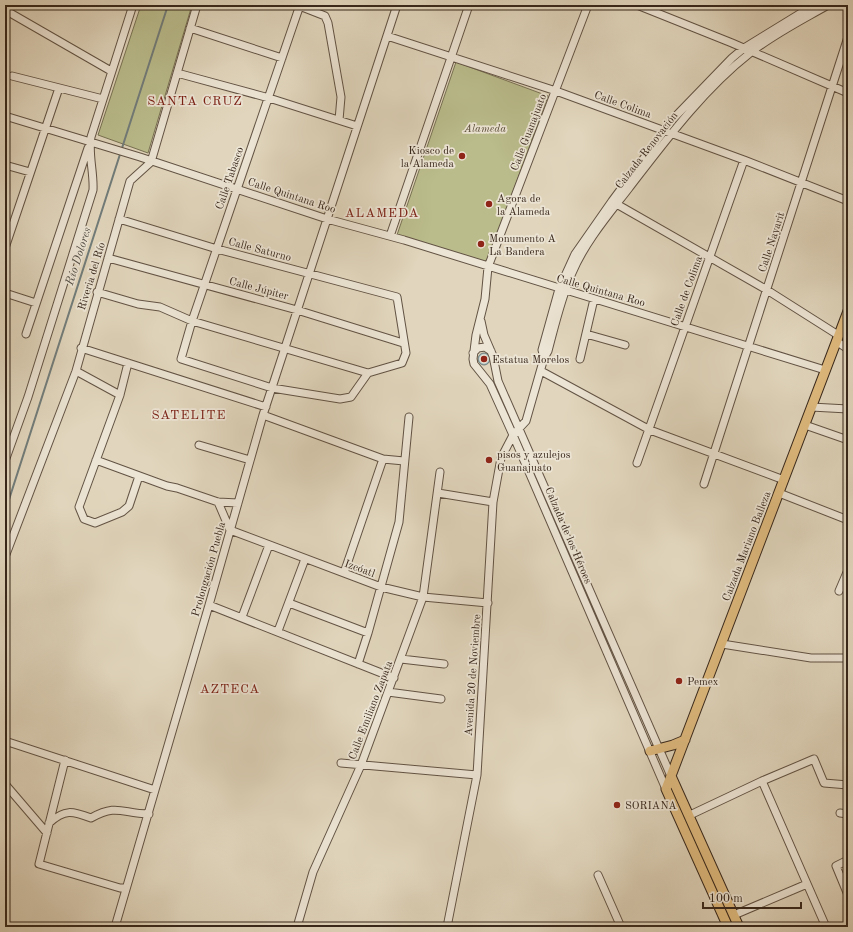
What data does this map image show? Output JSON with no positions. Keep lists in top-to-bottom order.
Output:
{
  "streets": {
    "main road": ["Calzada de los Héroes", "Calzada Mariano Balleza"],
    "street": [
      "Calle Colima",
      "Calle Guanajuato",
      "Calzada Renovación",
      "Calle Tabasco",
      "Calle Quintana Roo",
      "Calle Nayarit",
      "Calle Saturno",
      "Riveria del Río",
      "Calle Júpiter",
      "Calle de Colima",
      "Izcóatl",
      "Prolongación Puebla",
      "Avenida 20 de Noviembre",
      "Calle Emiliano Zapata"
    ]
  },
  "crossings": [
    ["Calle Colima", "Calle Guanajuato"],
    ["Calle Colima", "Calzada Renovación"],
    ["Calle Colima", "Calle Nayarit"],
    ["Calle Colima", "Calle de Colima"],
    ["Calle Colima", "Prolongación Puebla"],
    ["Calle Guanajuato", "Calle Quintana Roo"],
    ["Calle Guanajuato", "Calzada de los Héroes"],
    ["Calzada Renovación", "Calle Quintana Roo"],
    ["Calzada Renovación", "Calzada de los Héroes"],
    ["Calzada Renovación", "Avenida 20 de Noviembre"],
    ["Calle Tabasco", "Calle Quintana Roo"],
    ["Calle Tabasco", "Calle Saturno"],
    ["Calle Tabasco", "Calle Júpiter"],
    ["Calle Tabasco", "Prolongación Puebla"],
    ["Calle Quintana Roo", "Calle Nayarit"],
    ["Calle Quintana Roo", "Riveria del Río"],
    ["Calle Quintana Roo", "Calle de Colima"],
    ["Calle Quintana Roo", "Calzada Mariano Balleza"],
    ["Calle Quintana Roo", "Prolongación Puebla"],
    ["Calle Saturno", "Riveria del Río"],
    ["Calle Saturno", "Calle Júpiter"],
    ["Calle Saturno", "Prolongación Puebla"],
    ["Riveria del Río", "Calle Júpiter"],
    ["Calle Júpiter", "Prolongación Puebla"],
    ["Calzada de los Héroes", "Calzada Mariano Balleza"],
    ["Calzada de los Héroes", "Avenida 20 de Noviembre"],
    ["Izcóatl", "Prolongación Puebla"],
    ["Izcóatl", "Avenida 20 de Noviembre"],
    ["Izcóatl", "Calle Emiliano Zapata"]
  ],
  "districts": [
    "SANTA CRUZ",
    "ALAMEDA",
    "SATELITE",
    "AZTECA"
  ],
  "water": ["Río Dolores"],
  "parks": ["Alameda"],
  "places": [
    "Kiosco de la Alameda",
    "Agora de la Alameda",
    "Monumento A La Bandera",
    "Estatua Morelos",
    "pisos y azulejos Guanajuato",
    "Pemex",
    "SORIANA"
  ],
  "scale_bar": "100 m"
}
